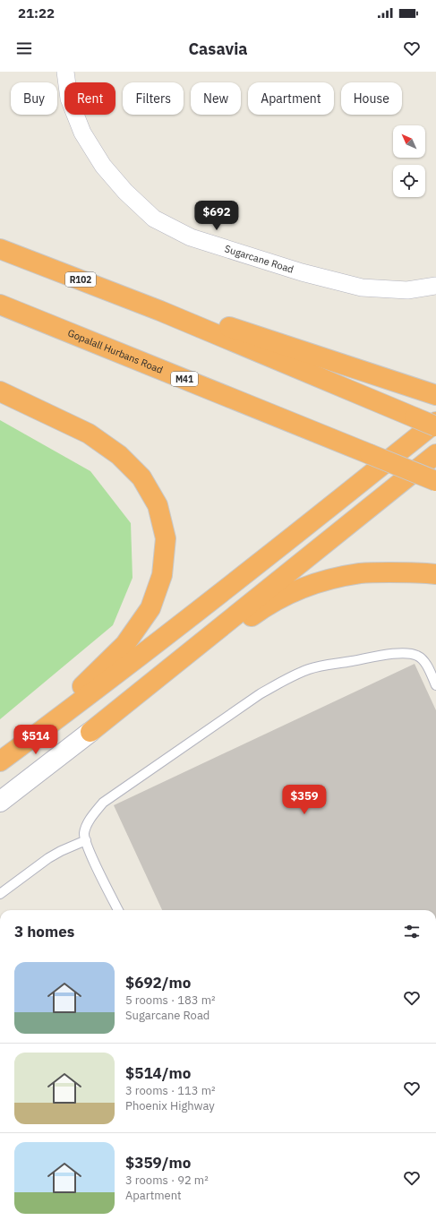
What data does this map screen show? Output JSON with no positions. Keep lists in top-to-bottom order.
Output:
{
  "streets": {
    "highway": ["R102", "Gopalall Hurbans Road", "M41"],
    "street": ["Sugarcane Road"]
  },
  "north": "top left",
  "page": {
    "status": "21:22",
    "header": "Casavia",
    "chip": [
      "Buy",
      "Rent",
      "Filters",
      "New",
      "Apartment",
      "House"
    ],
    "price": ["$692", "$514", "$359"],
    "heading": "3 homes",
    "list": [
      {
        "name": "$692/mo",
        "note": "5 rooms · 183 m² · Sugarcane Road"
      },
      {
        "name": "$514/mo",
        "note": "3 rooms · 113 m² · Phoenix Highway"
      },
      {
        "name": "$359/mo",
        "note": "3 rooms · 92 m² · Apartment"
      }
    ]
  }
}
